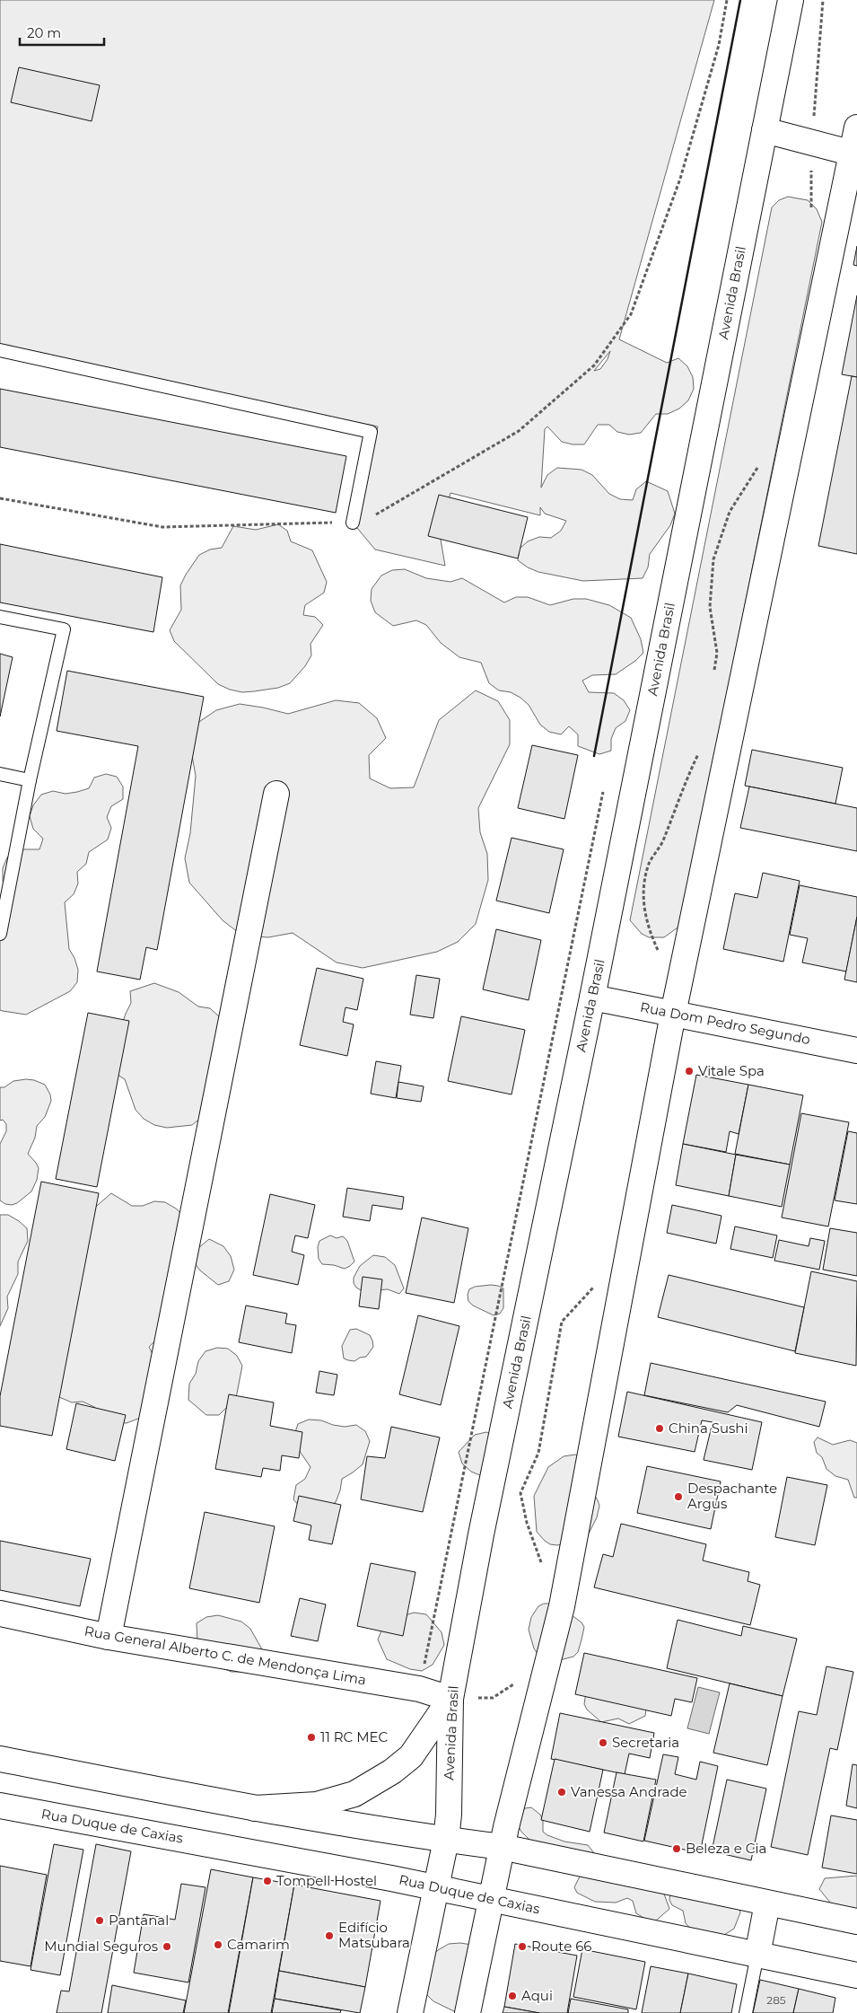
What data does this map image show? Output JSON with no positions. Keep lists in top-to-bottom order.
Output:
{
  "streets": {
    "main road": [
      "Avenida Brasil",
      "Rua Dom Pedro Segundo",
      "Rua General Alberto C. de Mendonça Lima",
      "Rua Duque de Caxias"
    ]
  },
  "crossings": [
    ["Avenida Brasil", "Rua Dom Pedro Segundo"],
    ["Avenida Brasil", "Rua General Alberto C. de Mendonça Lima"],
    ["Avenida Brasil", "Rua Duque de Caxias"]
  ],
  "places": [
    "Vitale Spa",
    "China Sushi",
    "Despachante Argus",
    "11 RC MEC",
    "Secretaria",
    "Vanessa Andrade",
    "Beleza e Cia",
    "Tompell Hostel",
    "Pantanal",
    "Edifício Matsubara",
    "Camarim",
    "Mundial Seguros",
    "Route 66",
    "Aqui"
  ],
  "house_numbers": ["285"],
  "scale_bar": "20 m"
}
